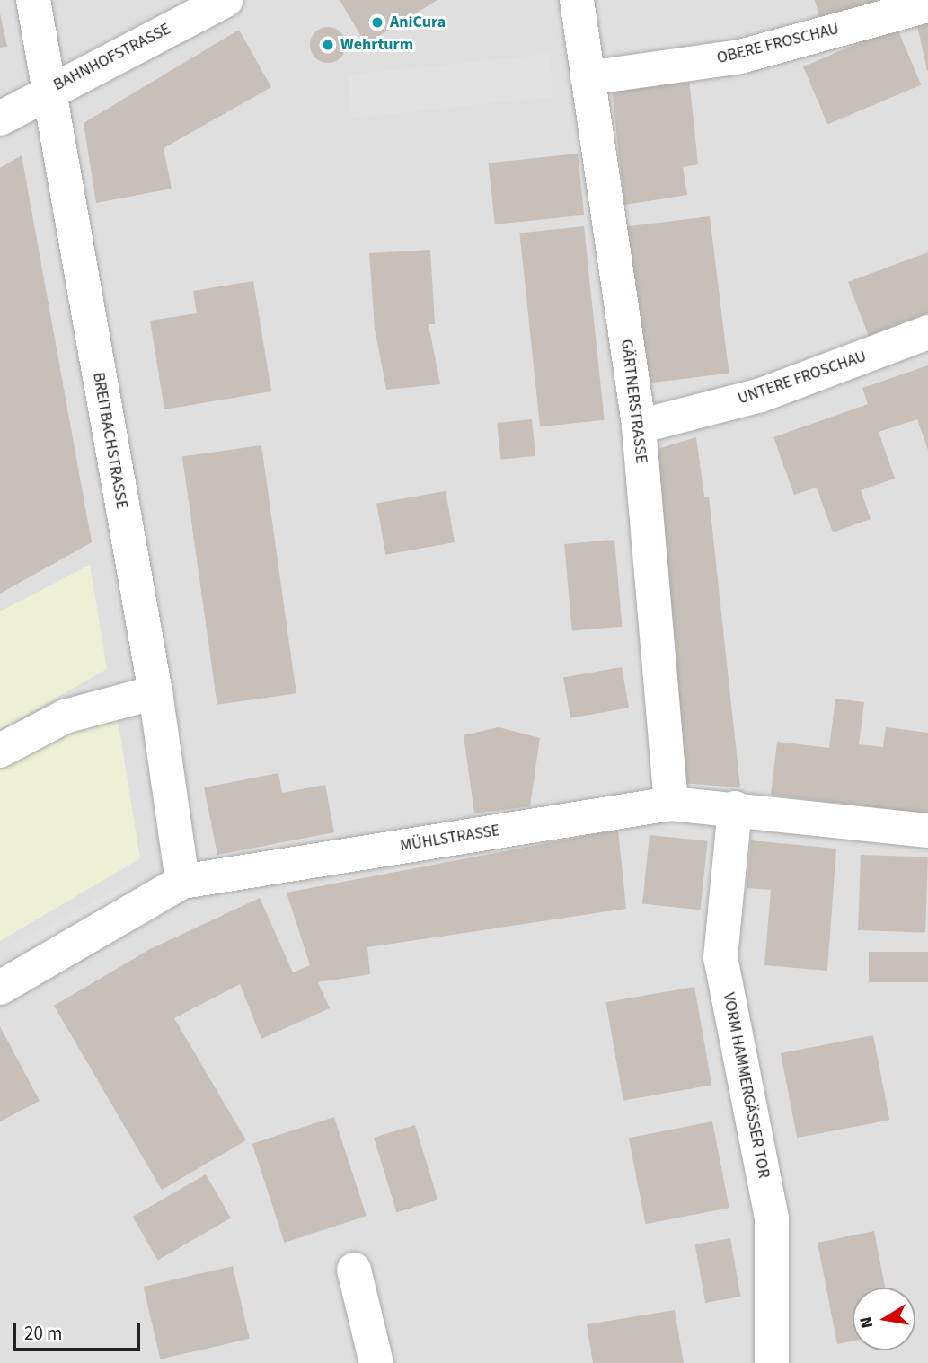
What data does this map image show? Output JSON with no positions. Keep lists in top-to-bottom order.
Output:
{
  "streets": {
    "street": [
      "OBERE FROSCHAU",
      "BAHNHOFSTRASSE",
      "UNTERE FROSCHAU",
      "GÄRTNERSTRASSE",
      "BREITBACHSTRASSE",
      "MÜHLSTRASSE",
      "VORM HAMMERGÄSSER TOR"
    ]
  },
  "crossings": [
    ["OBERE FROSCHAU", "GÄRTNERSTRASSE"],
    ["BAHNHOFSTRASSE", "BREITBACHSTRASSE"],
    ["UNTERE FROSCHAU", "GÄRTNERSTRASSE"],
    ["GÄRTNERSTRASSE", "MÜHLSTRASSE"],
    ["BREITBACHSTRASSE", "MÜHLSTRASSE"],
    ["MÜHLSTRASSE", "VORM HAMMERGÄSSER TOR"]
  ],
  "places": ["AniCura", "Wehrturm"],
  "scale_bar": "20 m",
  "north": "left"
}
